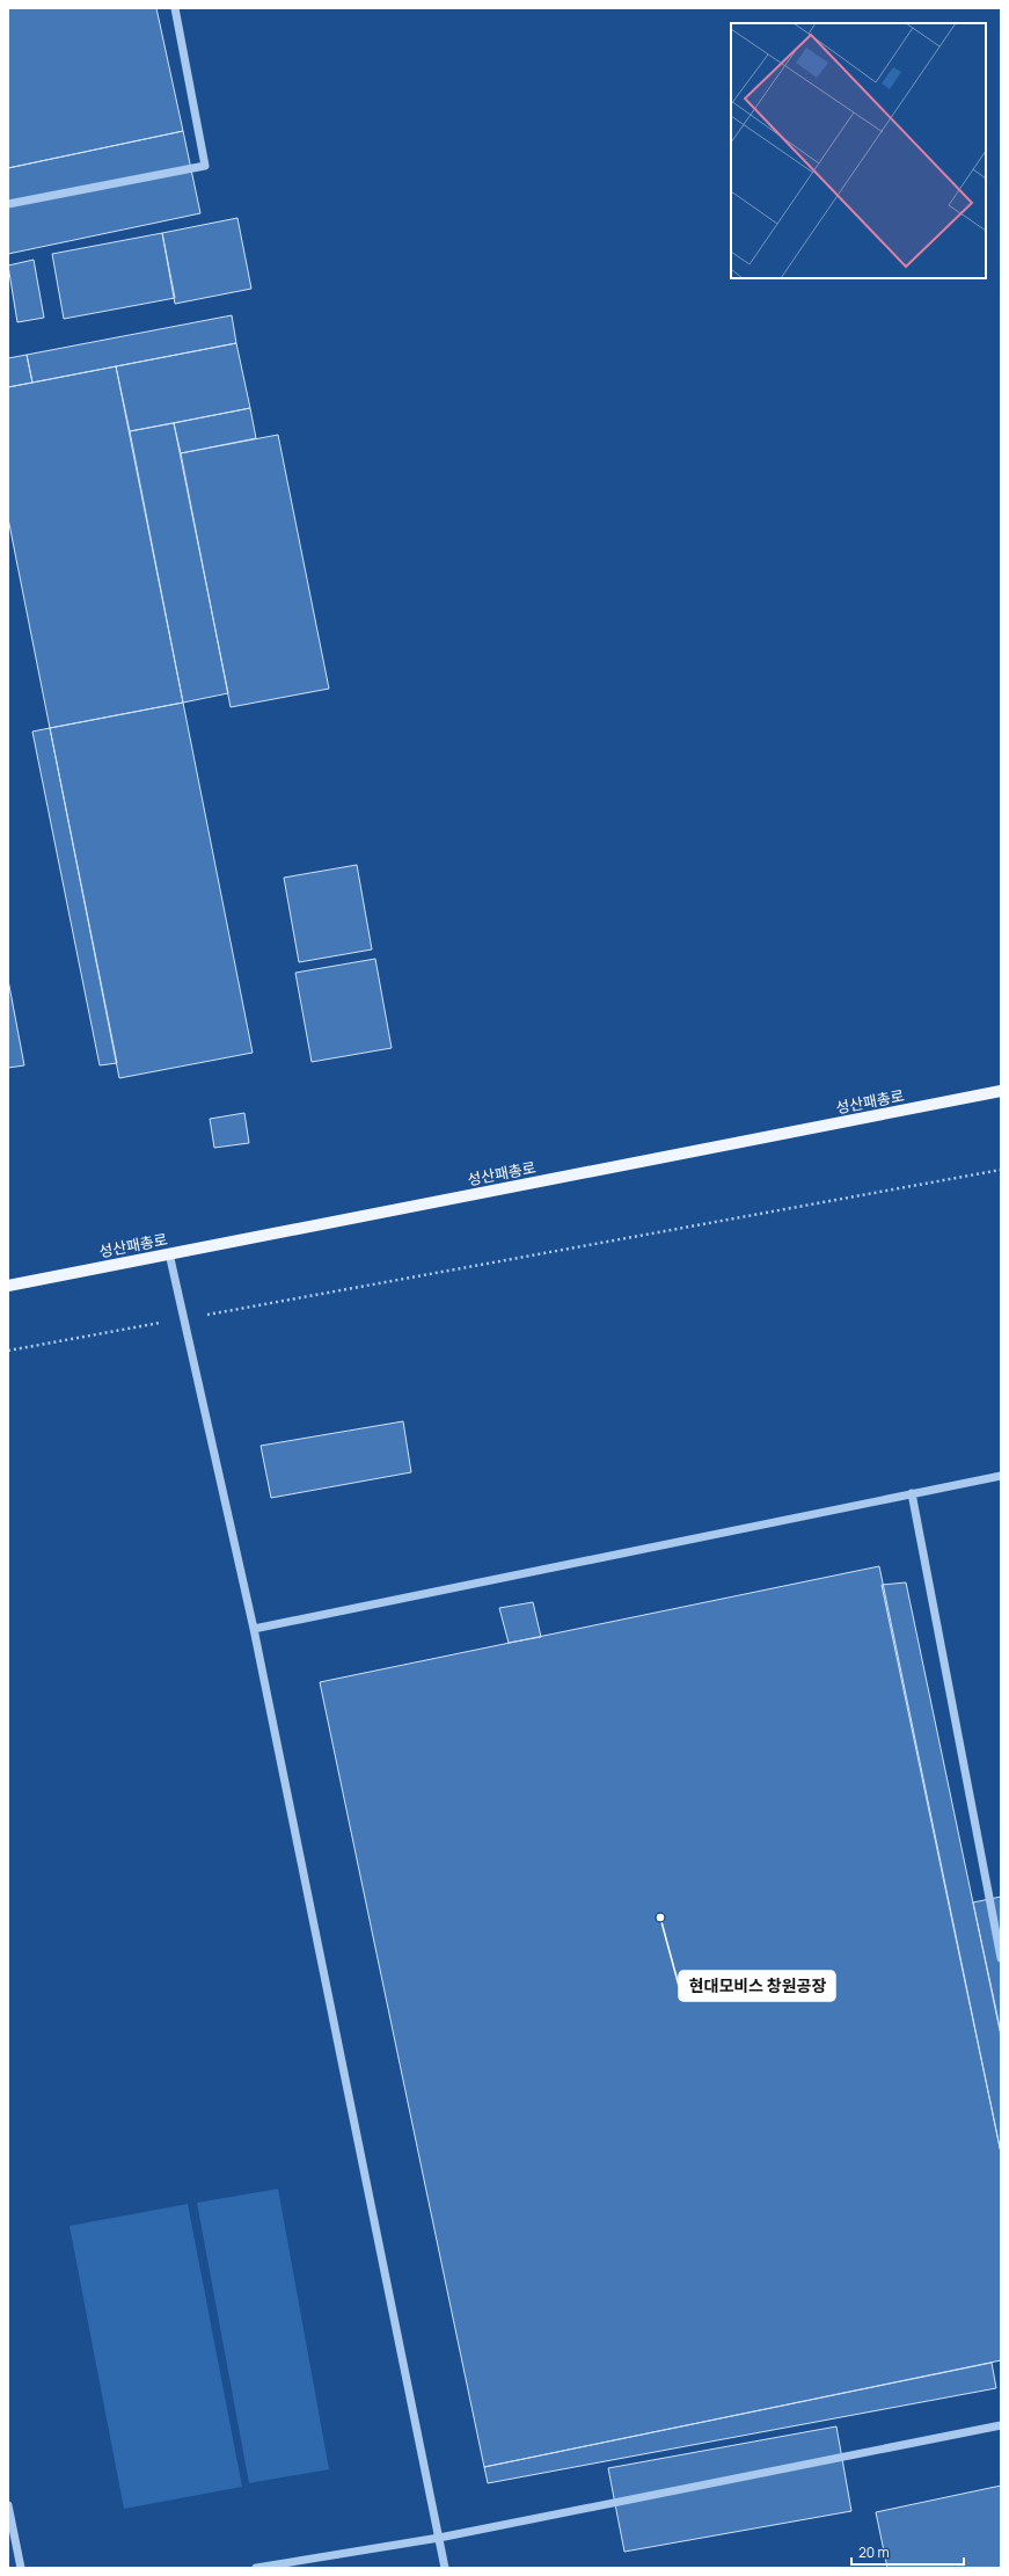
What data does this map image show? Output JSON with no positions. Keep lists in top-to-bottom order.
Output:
{
  "streets": {
    "main road": ["성산패총로"]
  },
  "places": ["현대모비스 창원공장"],
  "scale_bar": "20 m"
}
